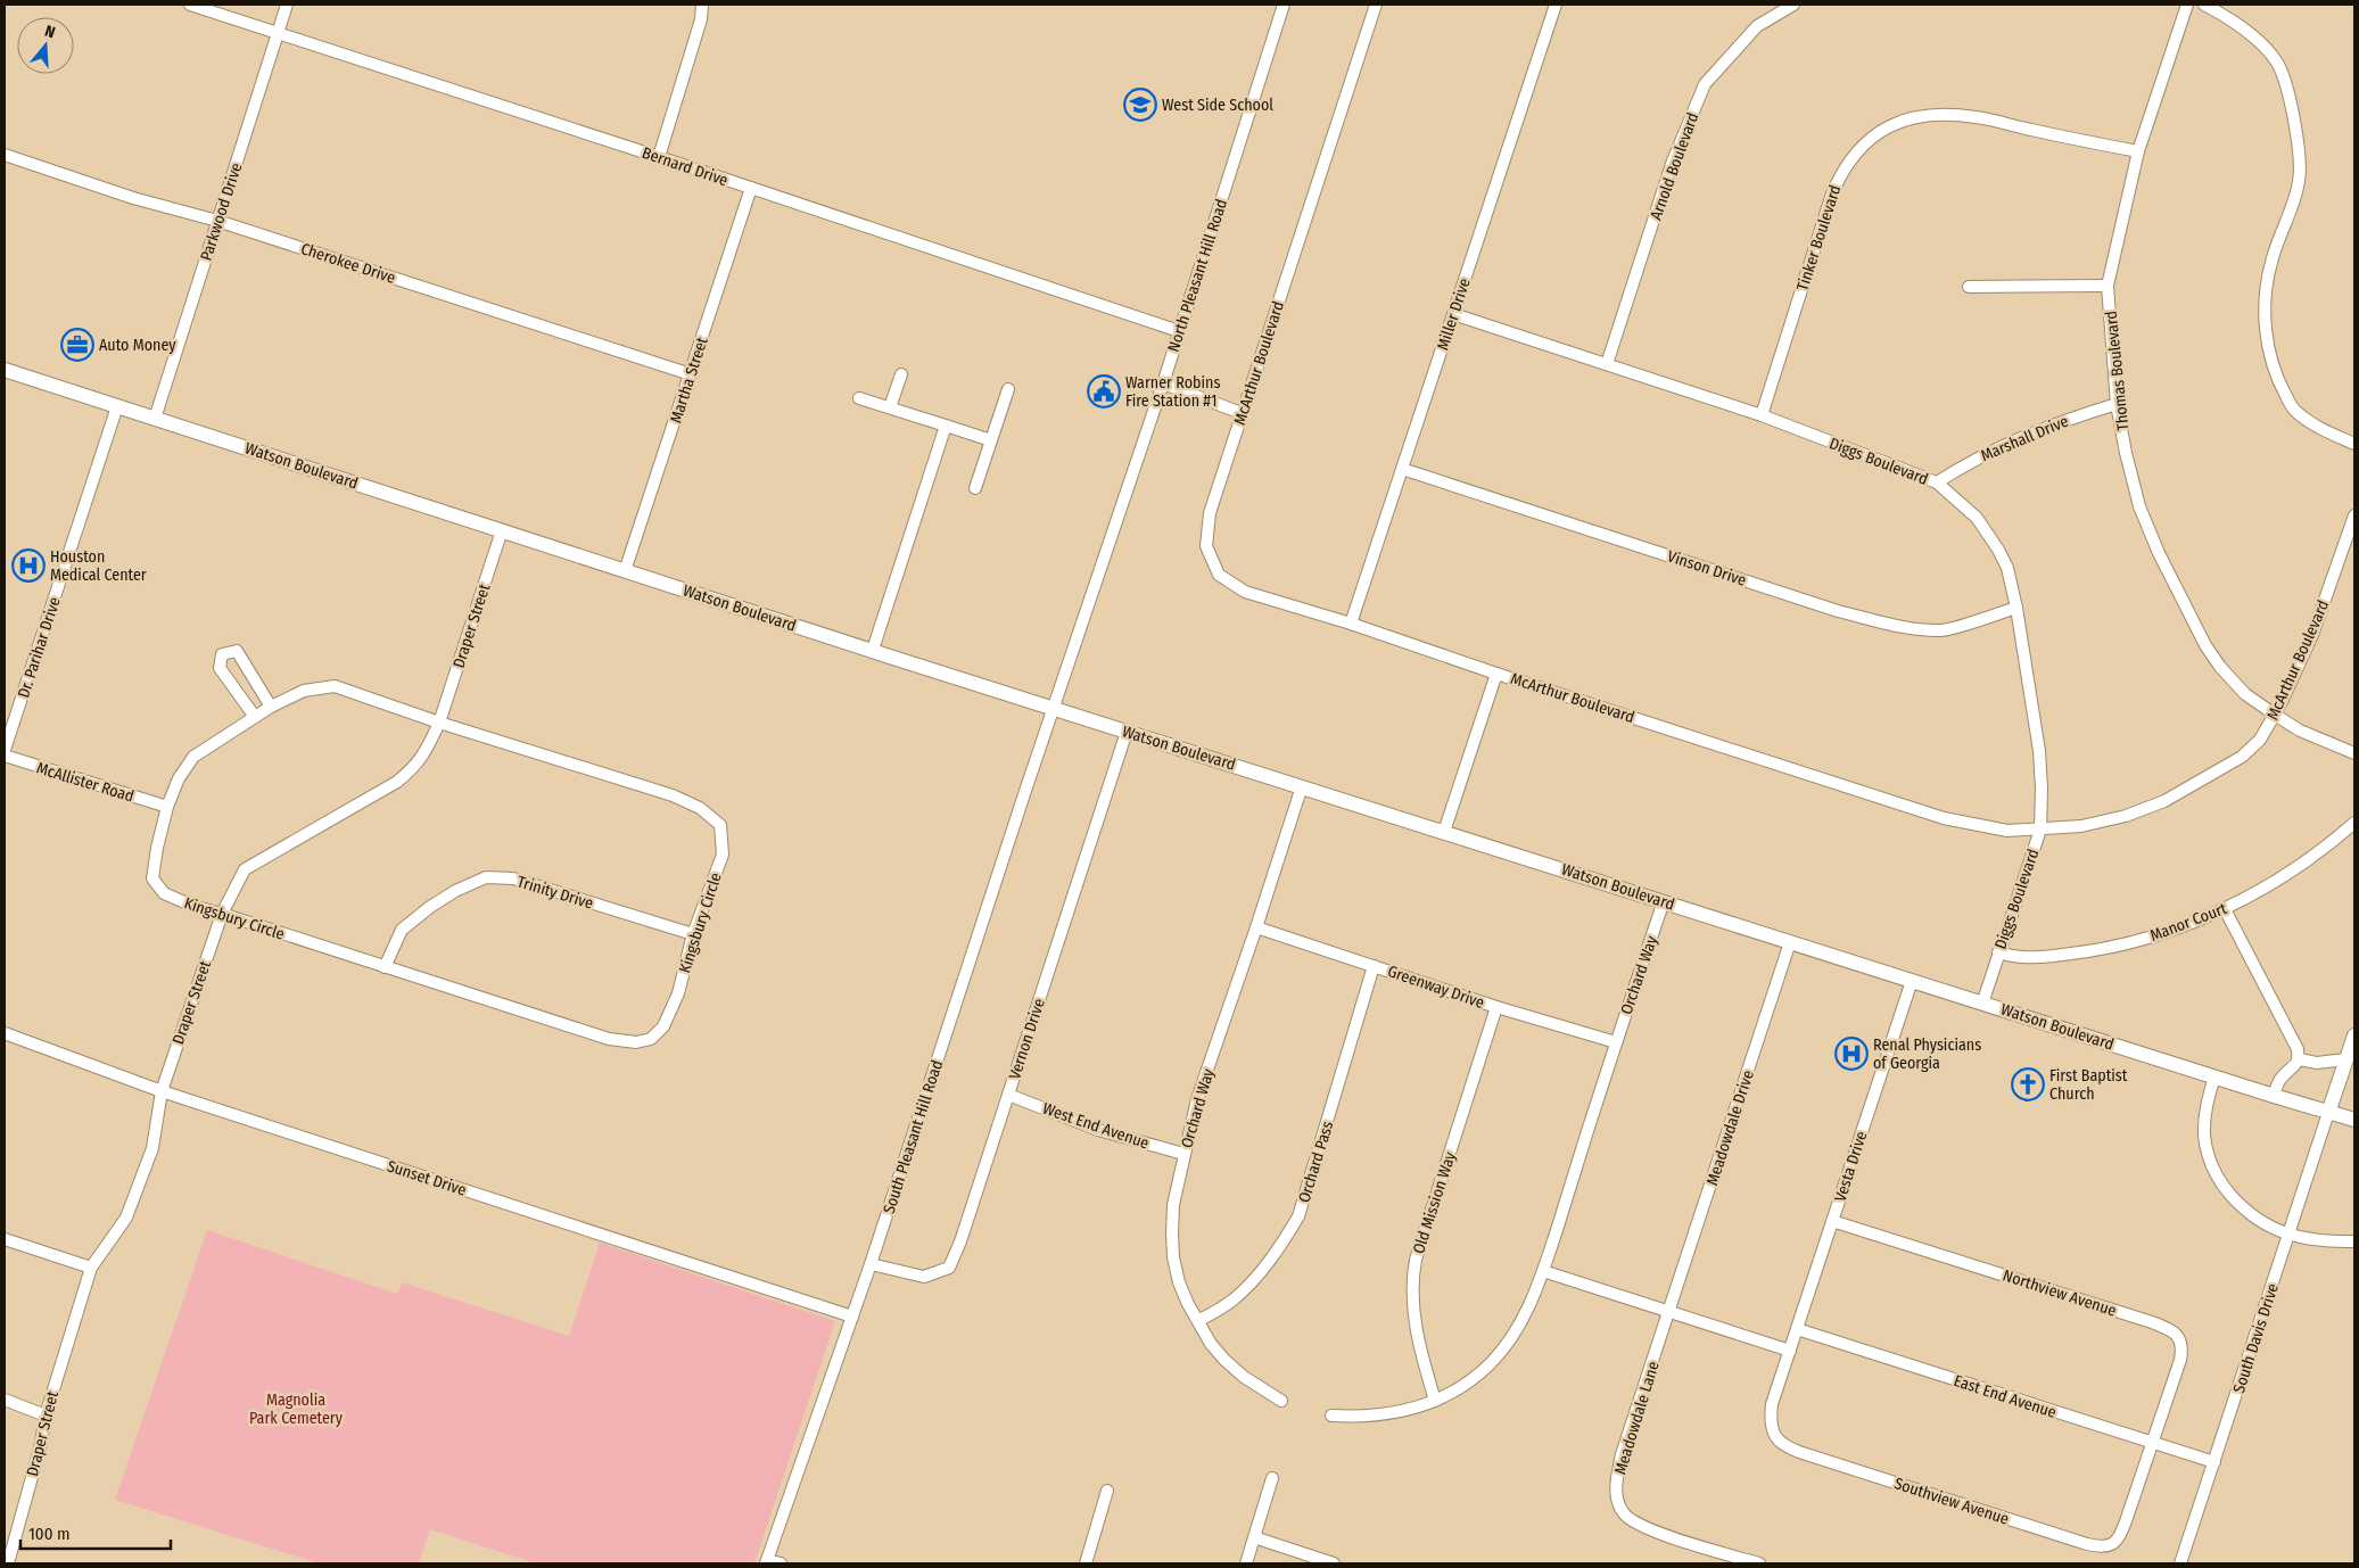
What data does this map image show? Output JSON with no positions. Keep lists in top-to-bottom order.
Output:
{
  "streets": {
    "main road": ["Watson Boulevard"],
    "street": [
      "Bernard Drive",
      "Arnold Boulevard",
      "Parkwood Drive",
      "Tinker Boulevard",
      "Cherokee Drive",
      "North Pleasant Hill Road",
      "Miller Drive",
      "McArthur Boulevard",
      "Thomas Boulevard",
      "Martha Street",
      "Marshall Drive",
      "Diggs Boulevard",
      "Vinson Drive",
      "Draper Street",
      "Dr. Parihar Drive",
      "McAllister Road",
      "Trinity Drive",
      "Kingsbury Circle",
      "Manor Court",
      "Orchard Way",
      "Greenway Drive",
      "Vernon Drive",
      "West End Avenue",
      "Meadowdale Drive",
      "South Pleasant Hill Road",
      "Orchard Pass",
      "Vesta Drive",
      "Sunset Drive",
      "Old Mission Way",
      "Northview Avenue",
      "South Davis Drive",
      "East End Avenue",
      "Meadowdale Lane",
      "Southview Avenue"
    ]
  },
  "crossings": [
    ["Bernard Drive", "Parkwood Drive"],
    ["Bernard Drive", "North Pleasant Hill Road"],
    ["Bernard Drive", "Martha Street"],
    ["Arnold Boulevard", "Diggs Boulevard"],
    ["Parkwood Drive", "Cherokee Drive"],
    ["Parkwood Drive", "Watson Boulevard"],
    ["Tinker Boulevard", "Thomas Boulevard"],
    ["Tinker Boulevard", "Diggs Boulevard"],
    ["Cherokee Drive", "Martha Street"],
    ["North Pleasant Hill Road", "Watson Boulevard"],
    ["North Pleasant Hill Road", "South Pleasant Hill Road"],
    ["Miller Drive", "McArthur Boulevard"],
    ["Miller Drive", "Diggs Boulevard"],
    ["Miller Drive", "Vinson Drive"],
    ["McArthur Boulevard", "Thomas Boulevard"],
    ["McArthur Boulevard", "Diggs Boulevard"],
    ["Thomas Boulevard", "Marshall Drive"],
    ["Martha Street", "Watson Boulevard"],
    ["Marshall Drive", "Diggs Boulevard"],
    ["Diggs Boulevard", "Watson Boulevard"],
    ["Diggs Boulevard", "Vinson Drive"],
    ["Diggs Boulevard", "Manor Court"],
    ["Watson Boulevard", "Draper Street"],
    ["Watson Boulevard", "Dr. Parihar Drive"],
    ["Watson Boulevard", "Orchard Way"],
    ["Watson Boulevard", "Vernon Drive"],
    ["Watson Boulevard", "Meadowdale Drive"],
    ["Watson Boulevard", "South Pleasant Hill Road"],
    ["Watson Boulevard", "Vesta Drive"],
    ["Watson Boulevard", "South Davis Drive"],
    ["Draper Street", "Kingsbury Circle"],
    ["Draper Street", "Sunset Drive"],
    ["McAllister Road", "Kingsbury Circle"],
    ["Trinity Drive", "Kingsbury Circle"],
    ["Orchard Way", "Greenway Drive"],
    ["Orchard Way", "West End Avenue"],
    ["Orchard Way", "Orchard Pass"],
    ["Orchard Way", "Old Mission Way"],
    ["Greenway Drive", "Orchard Pass"],
    ["Greenway Drive", "Old Mission Way"],
    ["Vernon Drive", "West End Avenue"],
    ["Vernon Drive", "South Pleasant Hill Road"],
    ["Meadowdale Drive", "Meadowdale Lane"],
    ["South Pleasant Hill Road", "Sunset Drive"],
    ["Vesta Drive", "Northview Avenue"],
    ["Vesta Drive", "East End Avenue"],
    ["Vesta Drive", "Southview Avenue"],
    ["Northview Avenue", "East End Avenue"],
    ["Northview Avenue", "Southview Avenue"],
    ["South Davis Drive", "East End Avenue"],
    ["East End Avenue", "Southview Avenue"]
  ],
  "parks": ["Magnolia Park Cemetery"],
  "places": {
    "school or university": ["West Side School"],
    "office": ["Auto Money"],
    "public building": ["Warner Robins Fire Station #1"],
    "hospital": ["Houston Medical Center", "Renal Physicians of Georgia"],
    "church": ["First Baptist Church"]
  },
  "scale_bar": "100 m",
  "north": "top"
}
